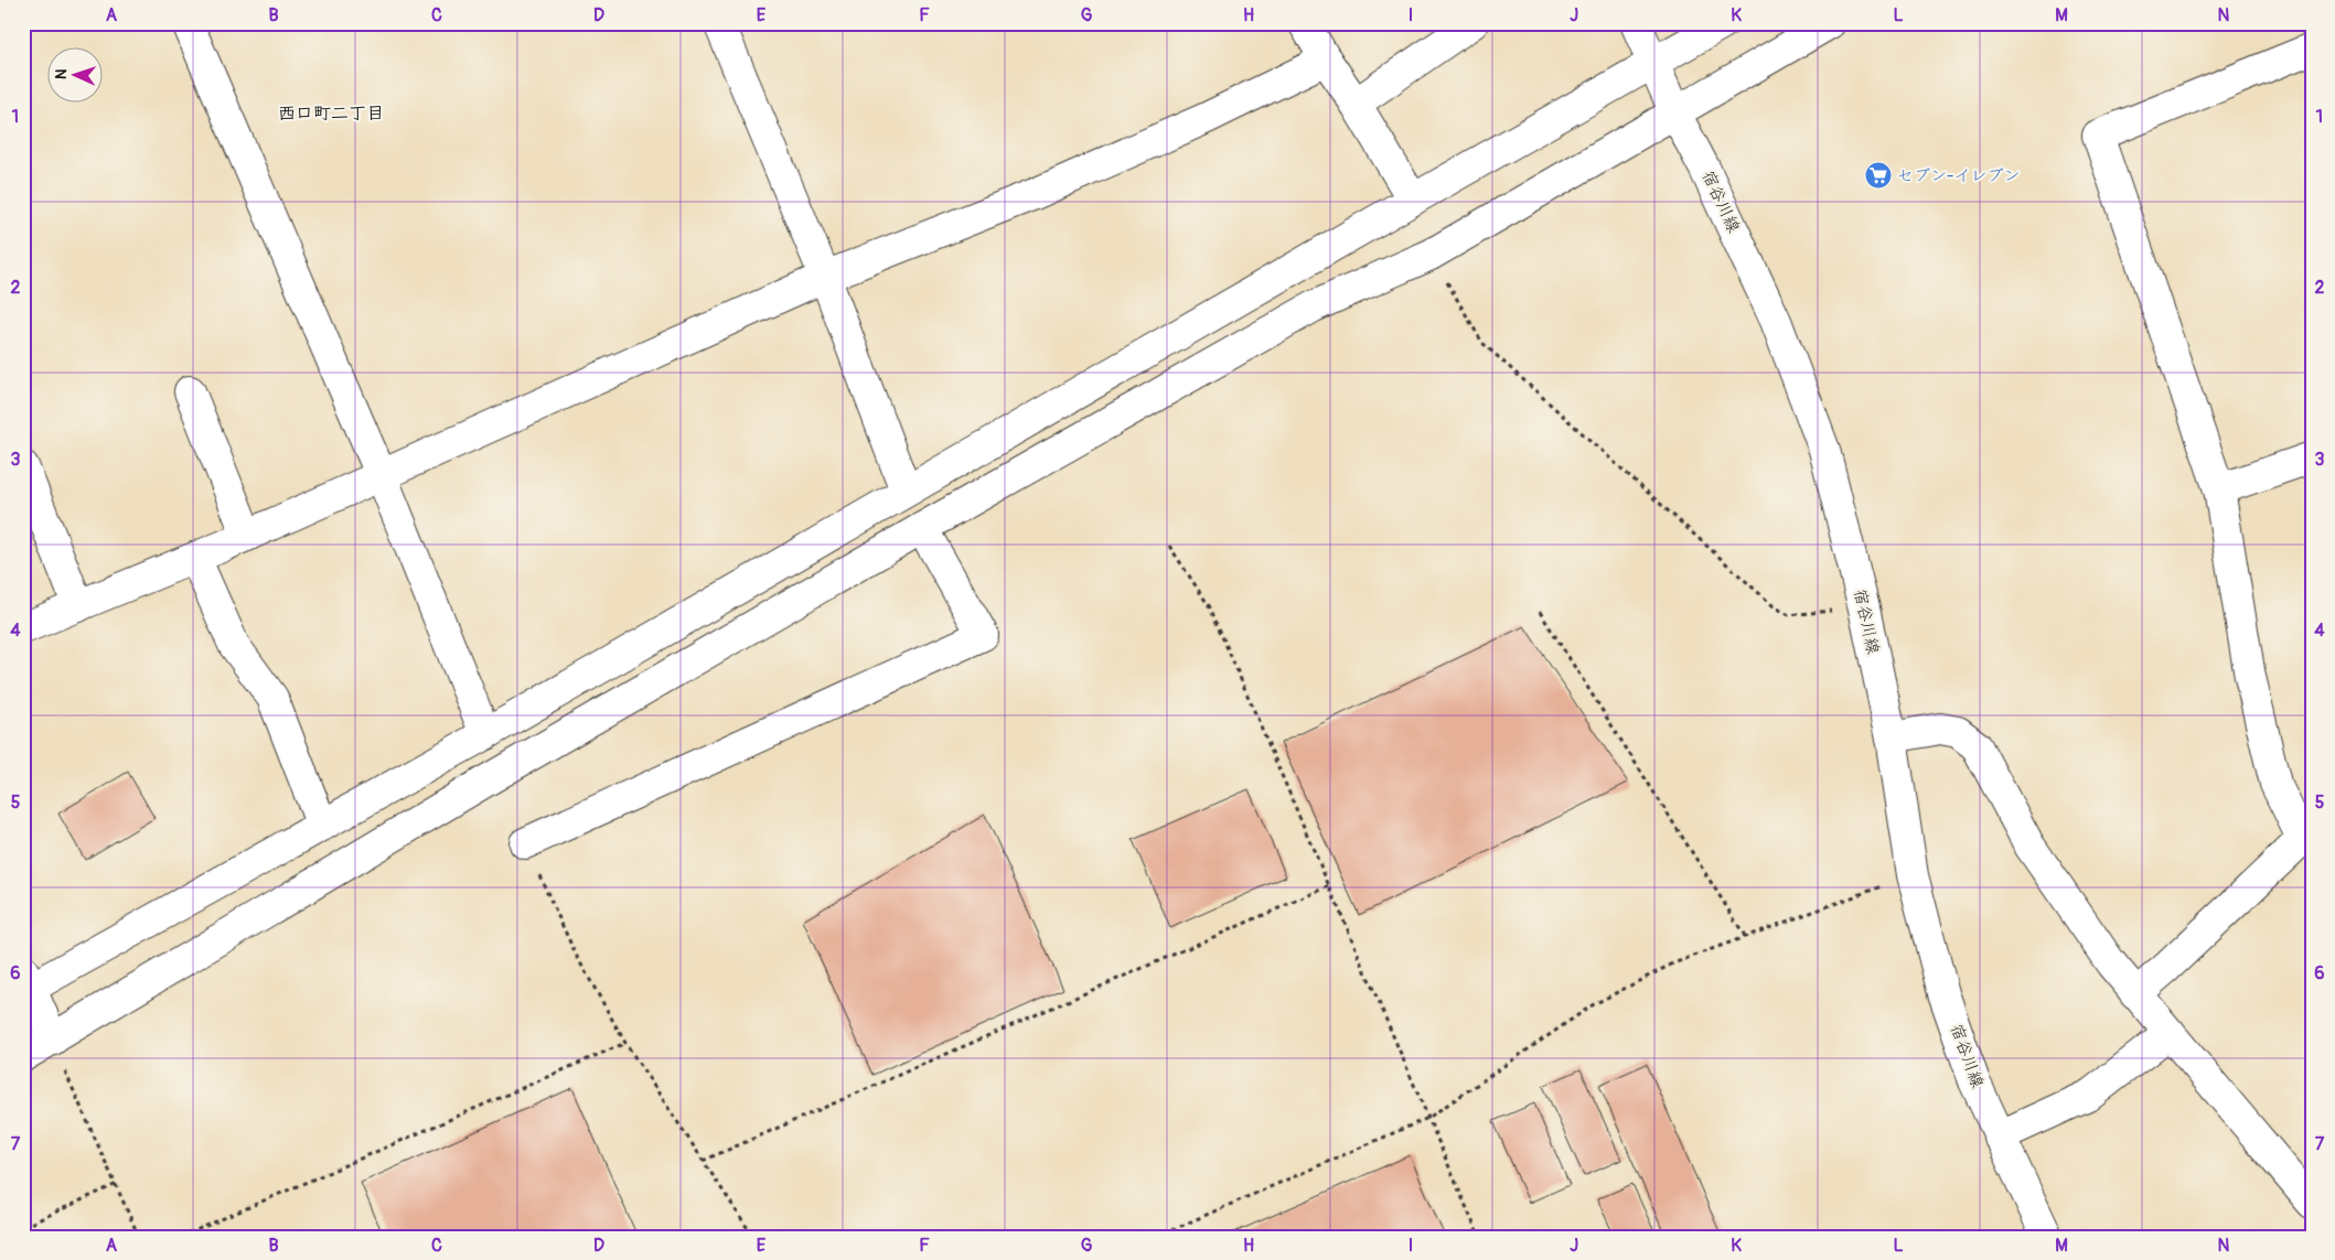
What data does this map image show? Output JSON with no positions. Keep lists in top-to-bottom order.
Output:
{
  "streets": {
    "street": ["宿谷川線"]
  },
  "districts": ["西口町二丁目"],
  "places": {
    "supermarket": ["セブン-イレブン"]
  },
  "north": "left",
  "grid": {
    "columns": [
      "A",
      "B",
      "C",
      "D",
      "E",
      "F",
      "G",
      "H",
      "I",
      "J",
      "K",
      "L",
      "M",
      "N"
    ],
    "rows": [
      "1",
      "2",
      "3",
      "4",
      "5",
      "6",
      "7"
    ]
  }
}
